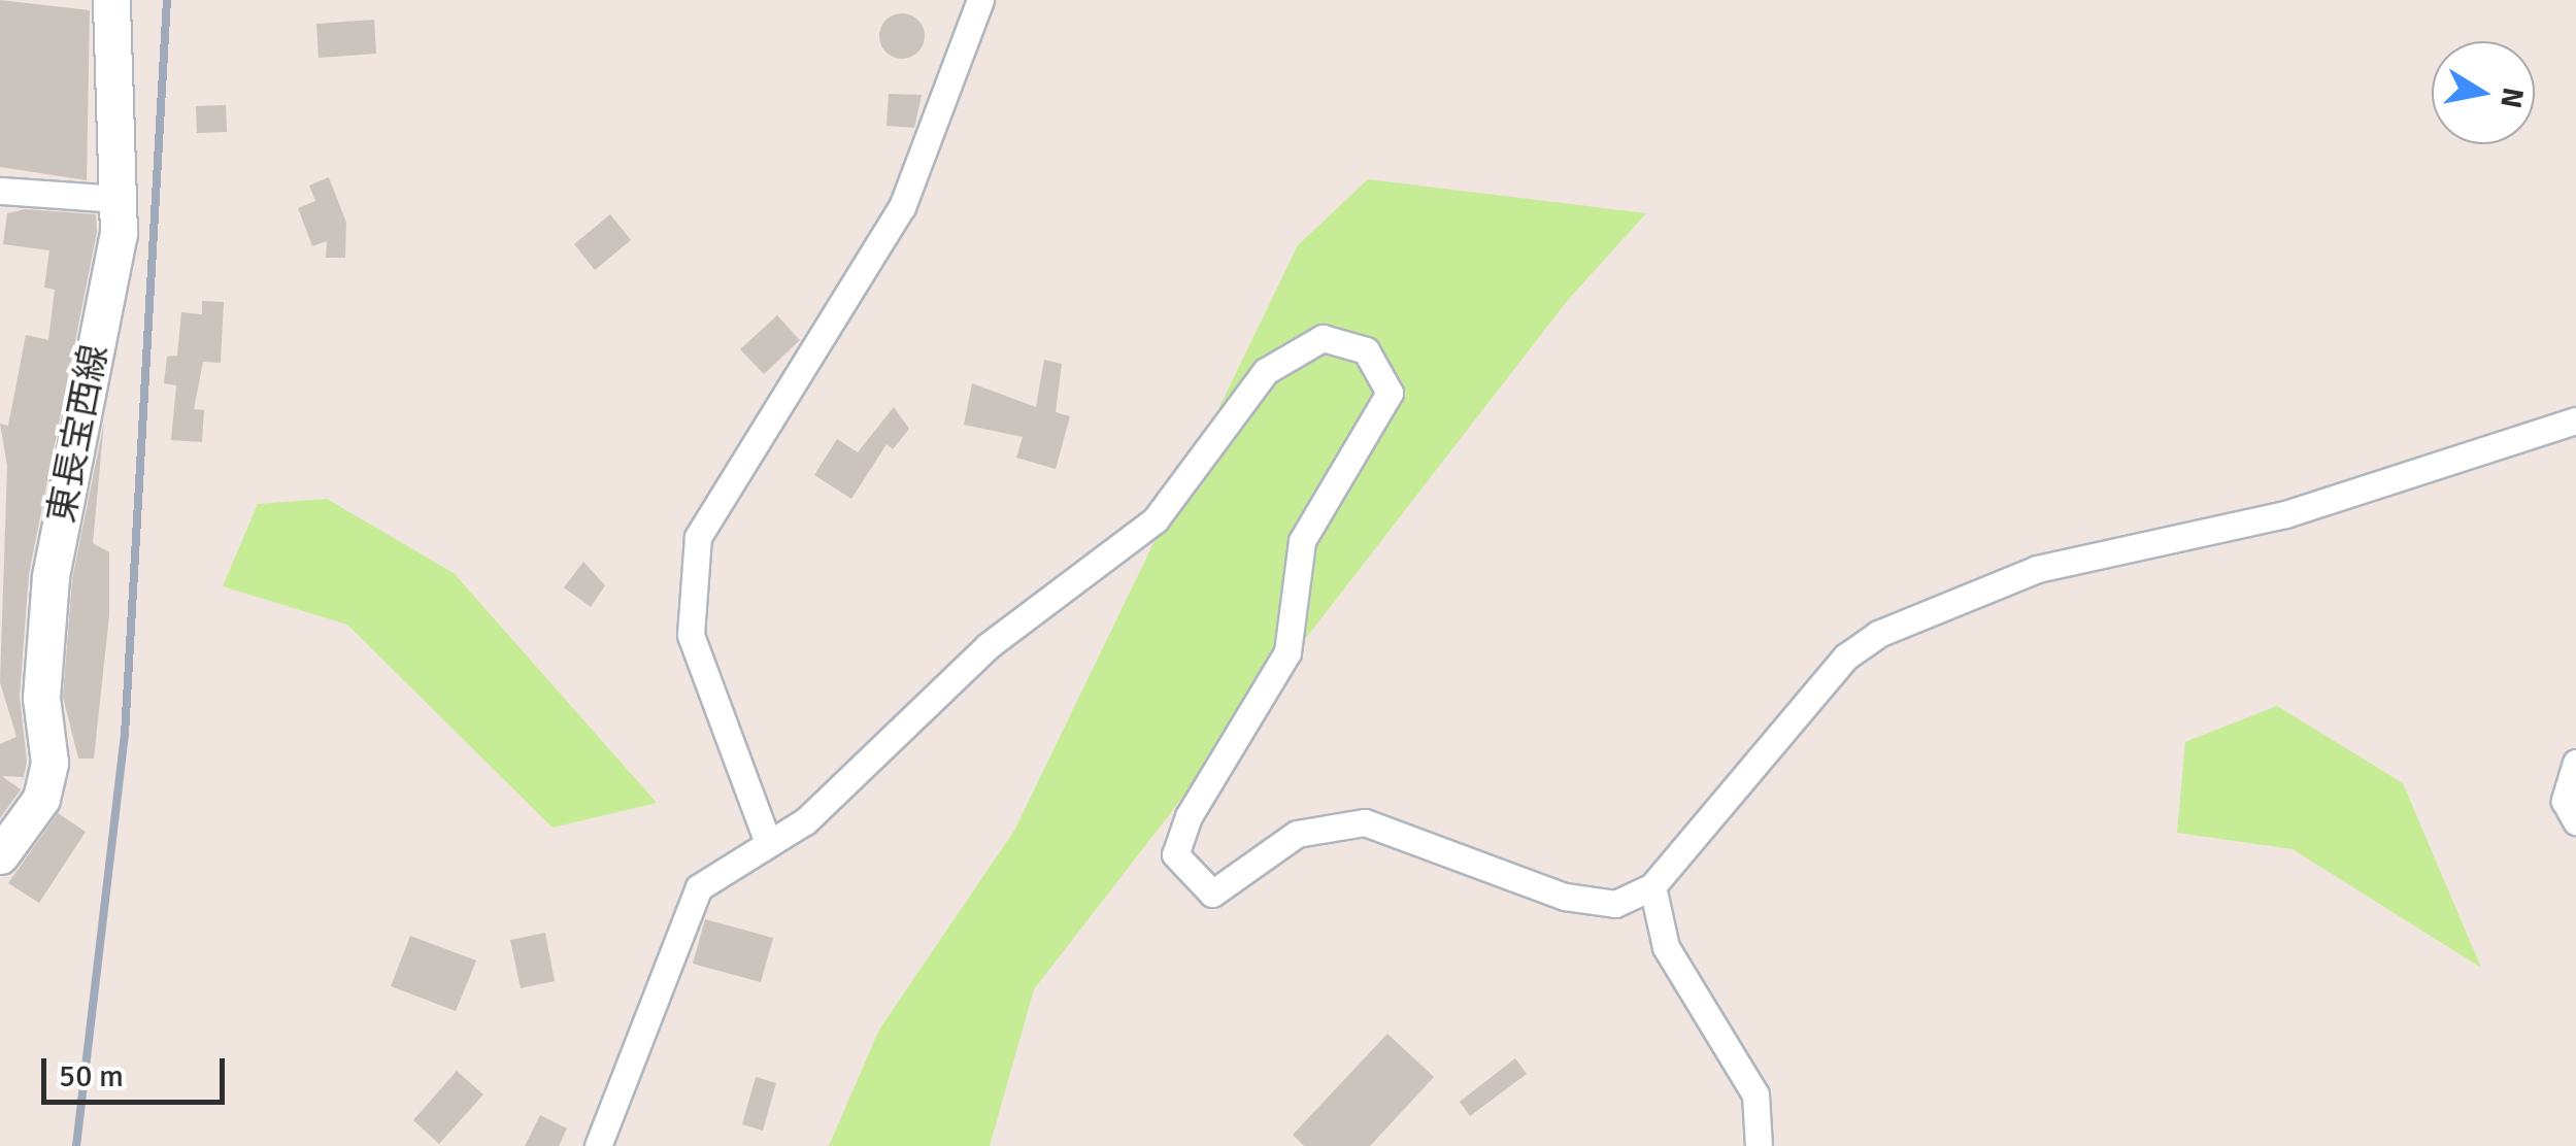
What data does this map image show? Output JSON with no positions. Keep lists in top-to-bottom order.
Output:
{
  "streets": {
    "main road": ["東長宝西線"]
  },
  "scale_bar": "50 m",
  "north": "right"
}
